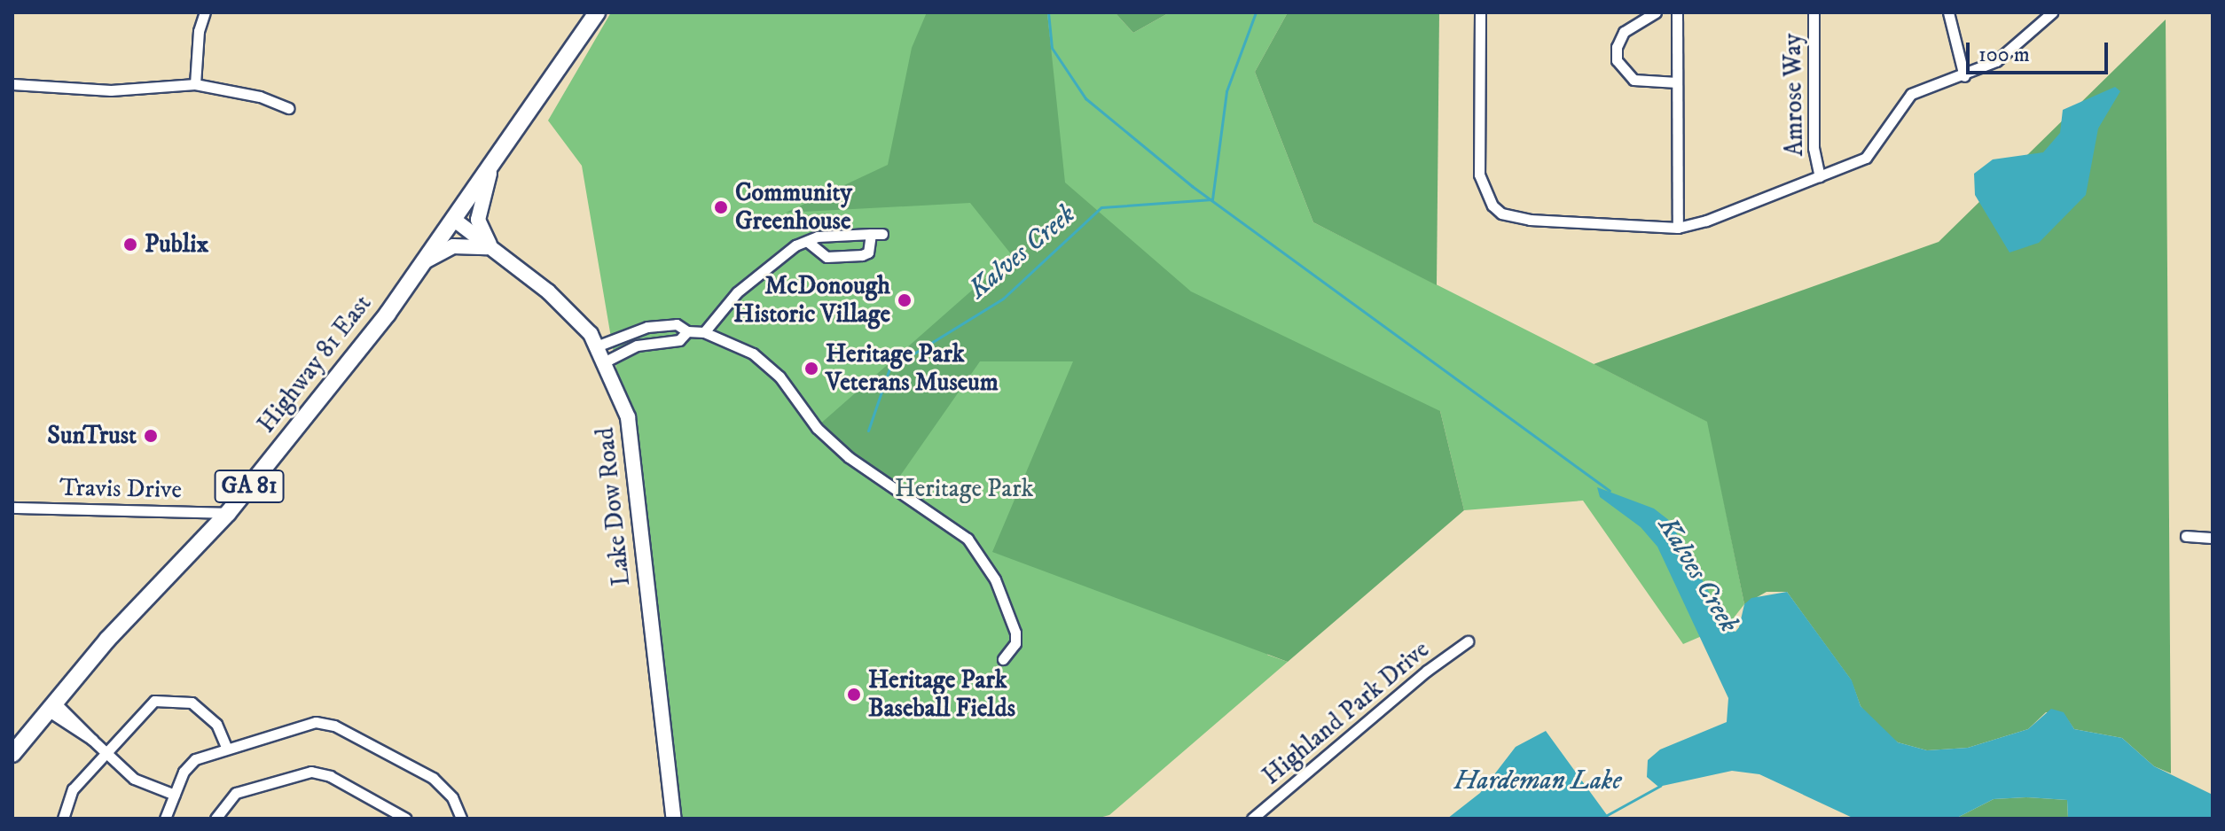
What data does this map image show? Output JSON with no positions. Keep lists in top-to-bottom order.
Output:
{
  "streets": {
    "main road": ["Highway 81 East", "GA 81"],
    "street": [
      "Amrose Way",
      "Travis Drive",
      "Lake Dow Road",
      "Highland Park Drive"
    ]
  },
  "crossings": [
    ["Highway 81 East", "Travis Drive"],
    ["Highway 81 East", "Lake Dow Road"]
  ],
  "water": ["Kalves Creek", "Hardeman Lake"],
  "parks": ["Heritage Park"],
  "places": [
    "Community Greenhouse",
    "Publix",
    "McDonough Historic Village",
    "Heritage Park Veterans Museum",
    "SunTrust",
    "Heritage Park Baseball Fields"
  ],
  "scale_bar": "100 m"
}
